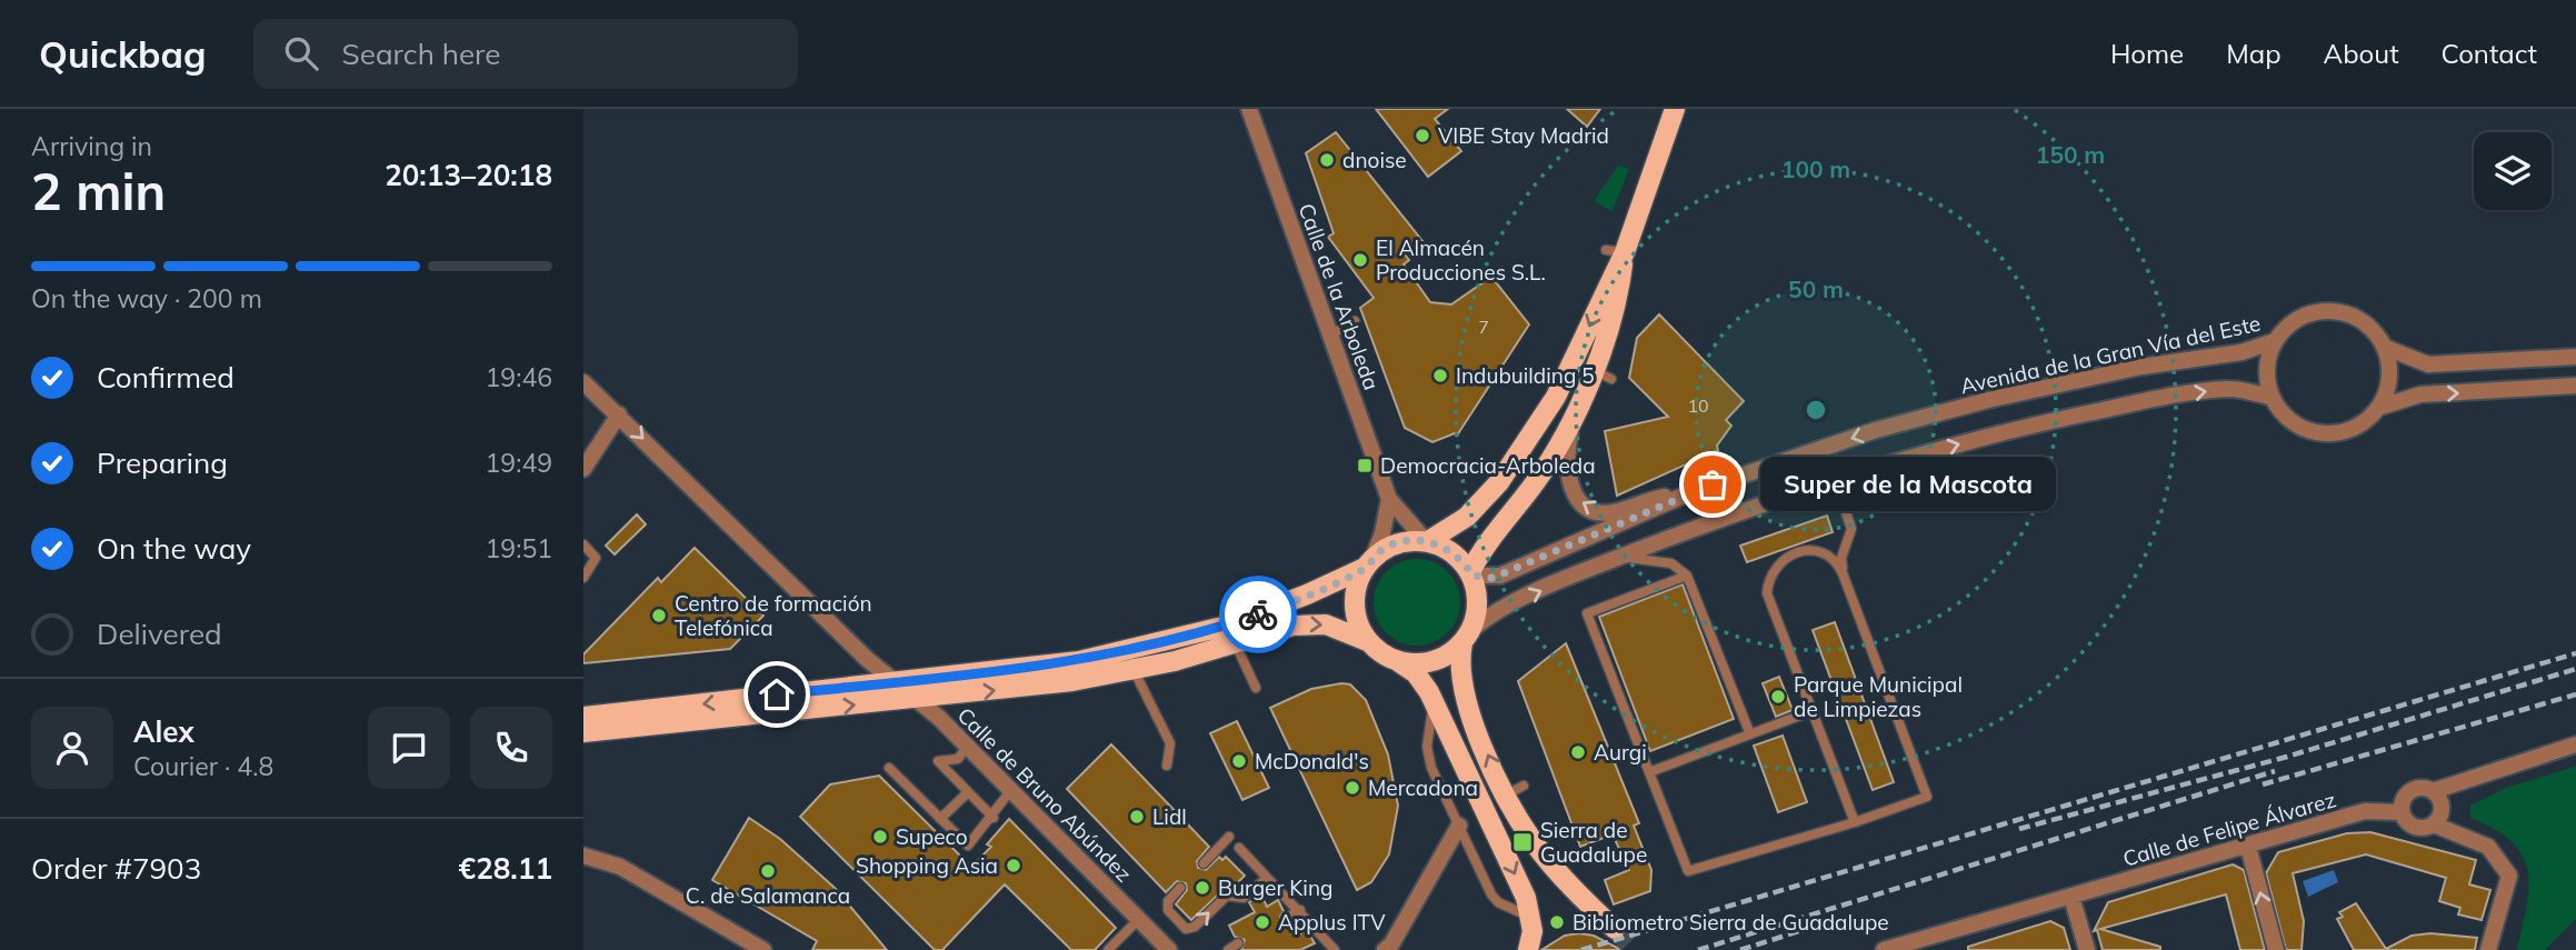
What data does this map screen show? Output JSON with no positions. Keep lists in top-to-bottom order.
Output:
{
  "streets": {
    "street": [
      "Calle de la Arboleda",
      "Avenida de la Gran Vía del Este",
      "Calle de Bruno Abúndez",
      "Calle de Felipe Álvarez"
    ]
  },
  "crossings": [
    ["Calle de la Arboleda", "Avenida de la Gran Vía del Este"]
  ],
  "one_way": ["Calle de Bruno Abúndez"],
  "places": {
    "other": [
      "VIBE Stay Madrid",
      "dnoise",
      "El Almacén Producciones S.L.",
      "Indubuilding 5",
      "Super de la Mascota",
      "Centro de formación Telefónica",
      "Parque Municipal de Limpiezas",
      "Aurgi",
      "McDonald's",
      "Mercadona",
      "Lidl",
      "Supeco",
      "Shopping Asia",
      "C. de Salamanca",
      "Burger King",
      "Applus ITV",
      "Bibliometro Sierra de Guadalupe"
    ],
    "transit": ["Democracia-Arboleda", "Sierra de Guadalupe"]
  },
  "house_numbers": ["7", "10"],
  "page": {
    "header": "Quickbag",
    "search": "Search here",
    "nav": [
      "Home",
      "Map",
      "About",
      "Contact"
    ],
    "heading": ["2 min", "Arriving in", "20:13–20:18"],
    "panel": [
      "Alex",
      "Courier · 4.8",
      "Order #7903",
      "€28.11"
    ],
    "bar": "On the way · 200 m",
    "list": [
      ["Confirmed", "19:46"],
      ["Preparing", "19:49"],
      ["On the way", "19:51"],
      "Delivered"
    ],
    "bubble": "Super de la Mascota"
  },
  "rings": ["150 m", "100 m", "50 m"]
}
